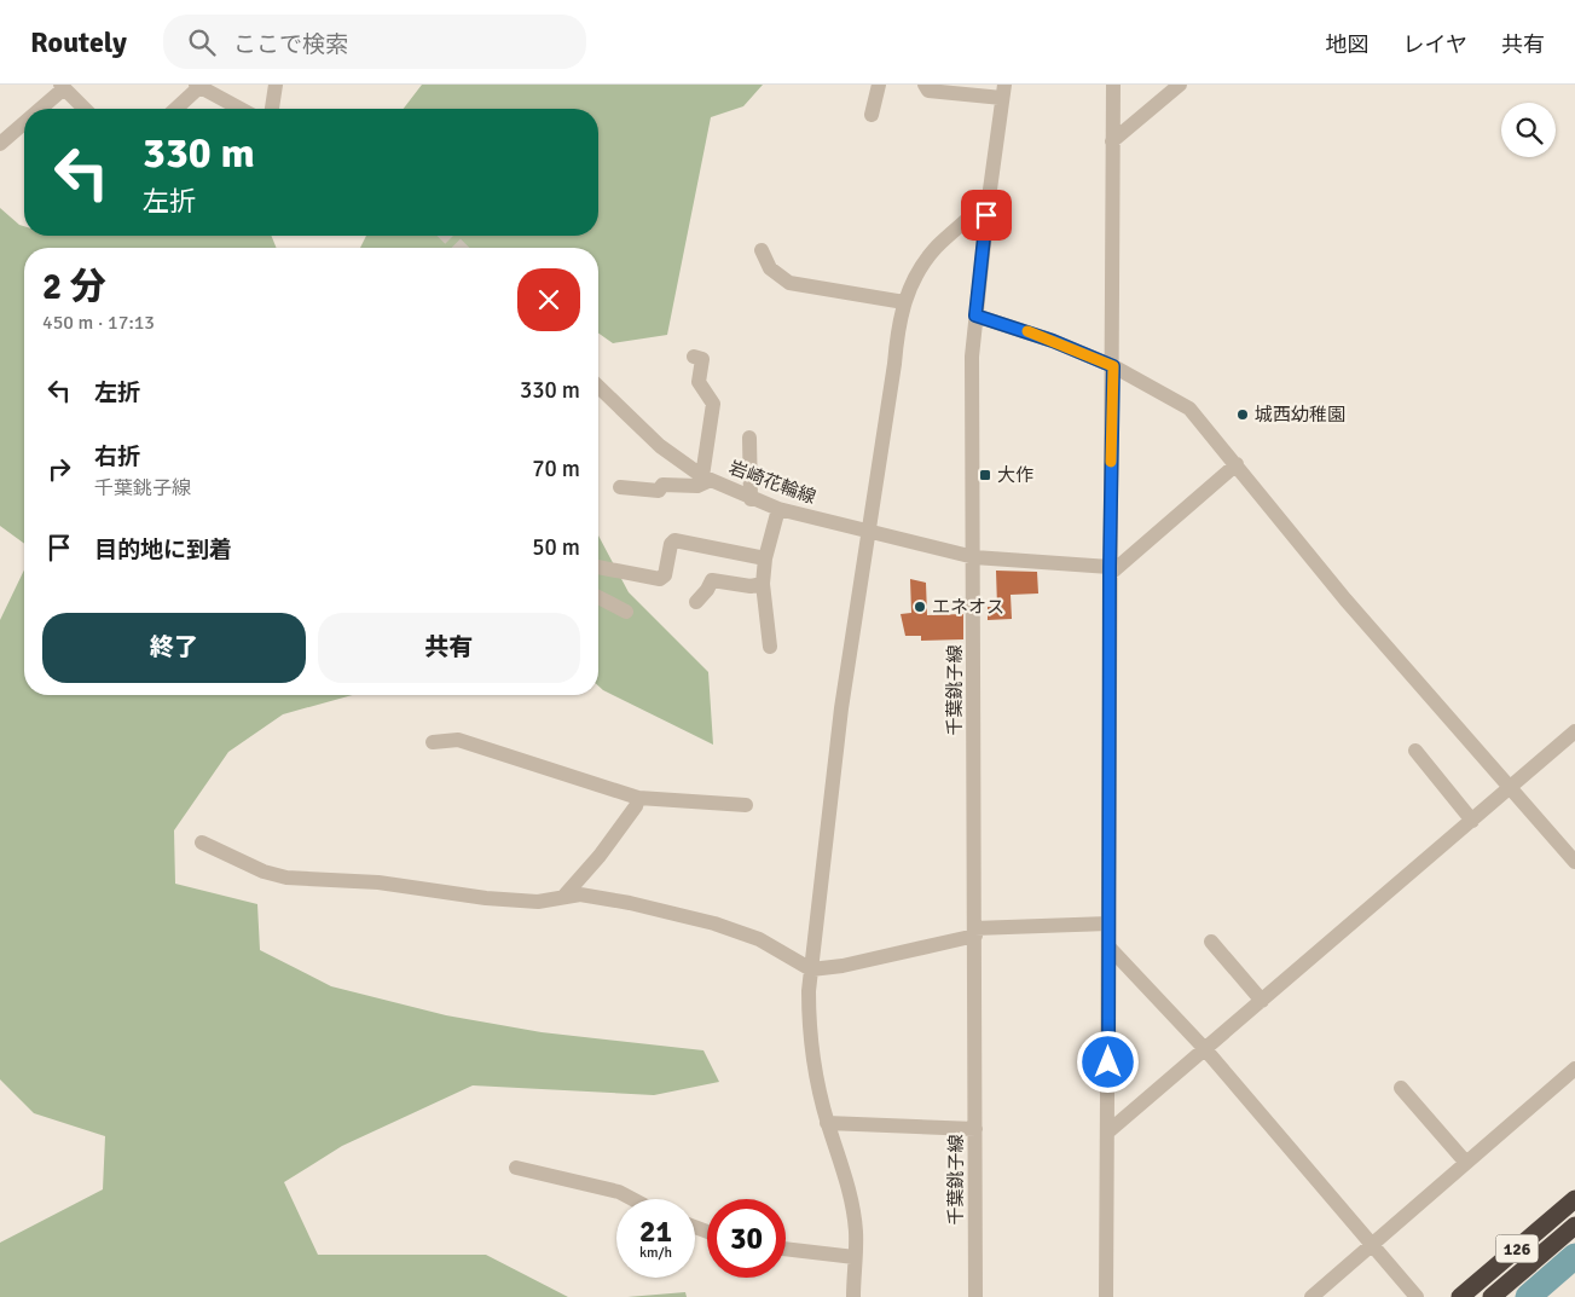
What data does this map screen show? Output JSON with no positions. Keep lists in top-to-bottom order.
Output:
{
  "streets": {
    "highway": ["126"],
    "street": ["岩崎花輪線", "千葉銚子線"]
  },
  "crossings": [
    ["岩崎花輪線", "千葉銚子線"]
  ],
  "places": {
    "other": ["城西幼稚園", "エネオス"],
    "transit": ["大作"]
  },
  "page": {
    "header": "Routely",
    "search": "ここで検索",
    "nav": ["地図", "レイヤ", "共有"],
    "turn": ["330 m", "左折"],
    "heading": ["2 分", "450 m · 17:13"],
    "list": [
      {
        "name": "左折",
        "value": "330 m"
      },
      {
        "name": "右折",
        "note": "千葉銚子線",
        "value": "70 m"
      },
      {
        "name": "目的地に到着",
        "value": "50 m"
      }
    ],
    "buttons": ["終了", "共有"],
    "speed": "21 km/h",
    "limit": "30"
  }
}
